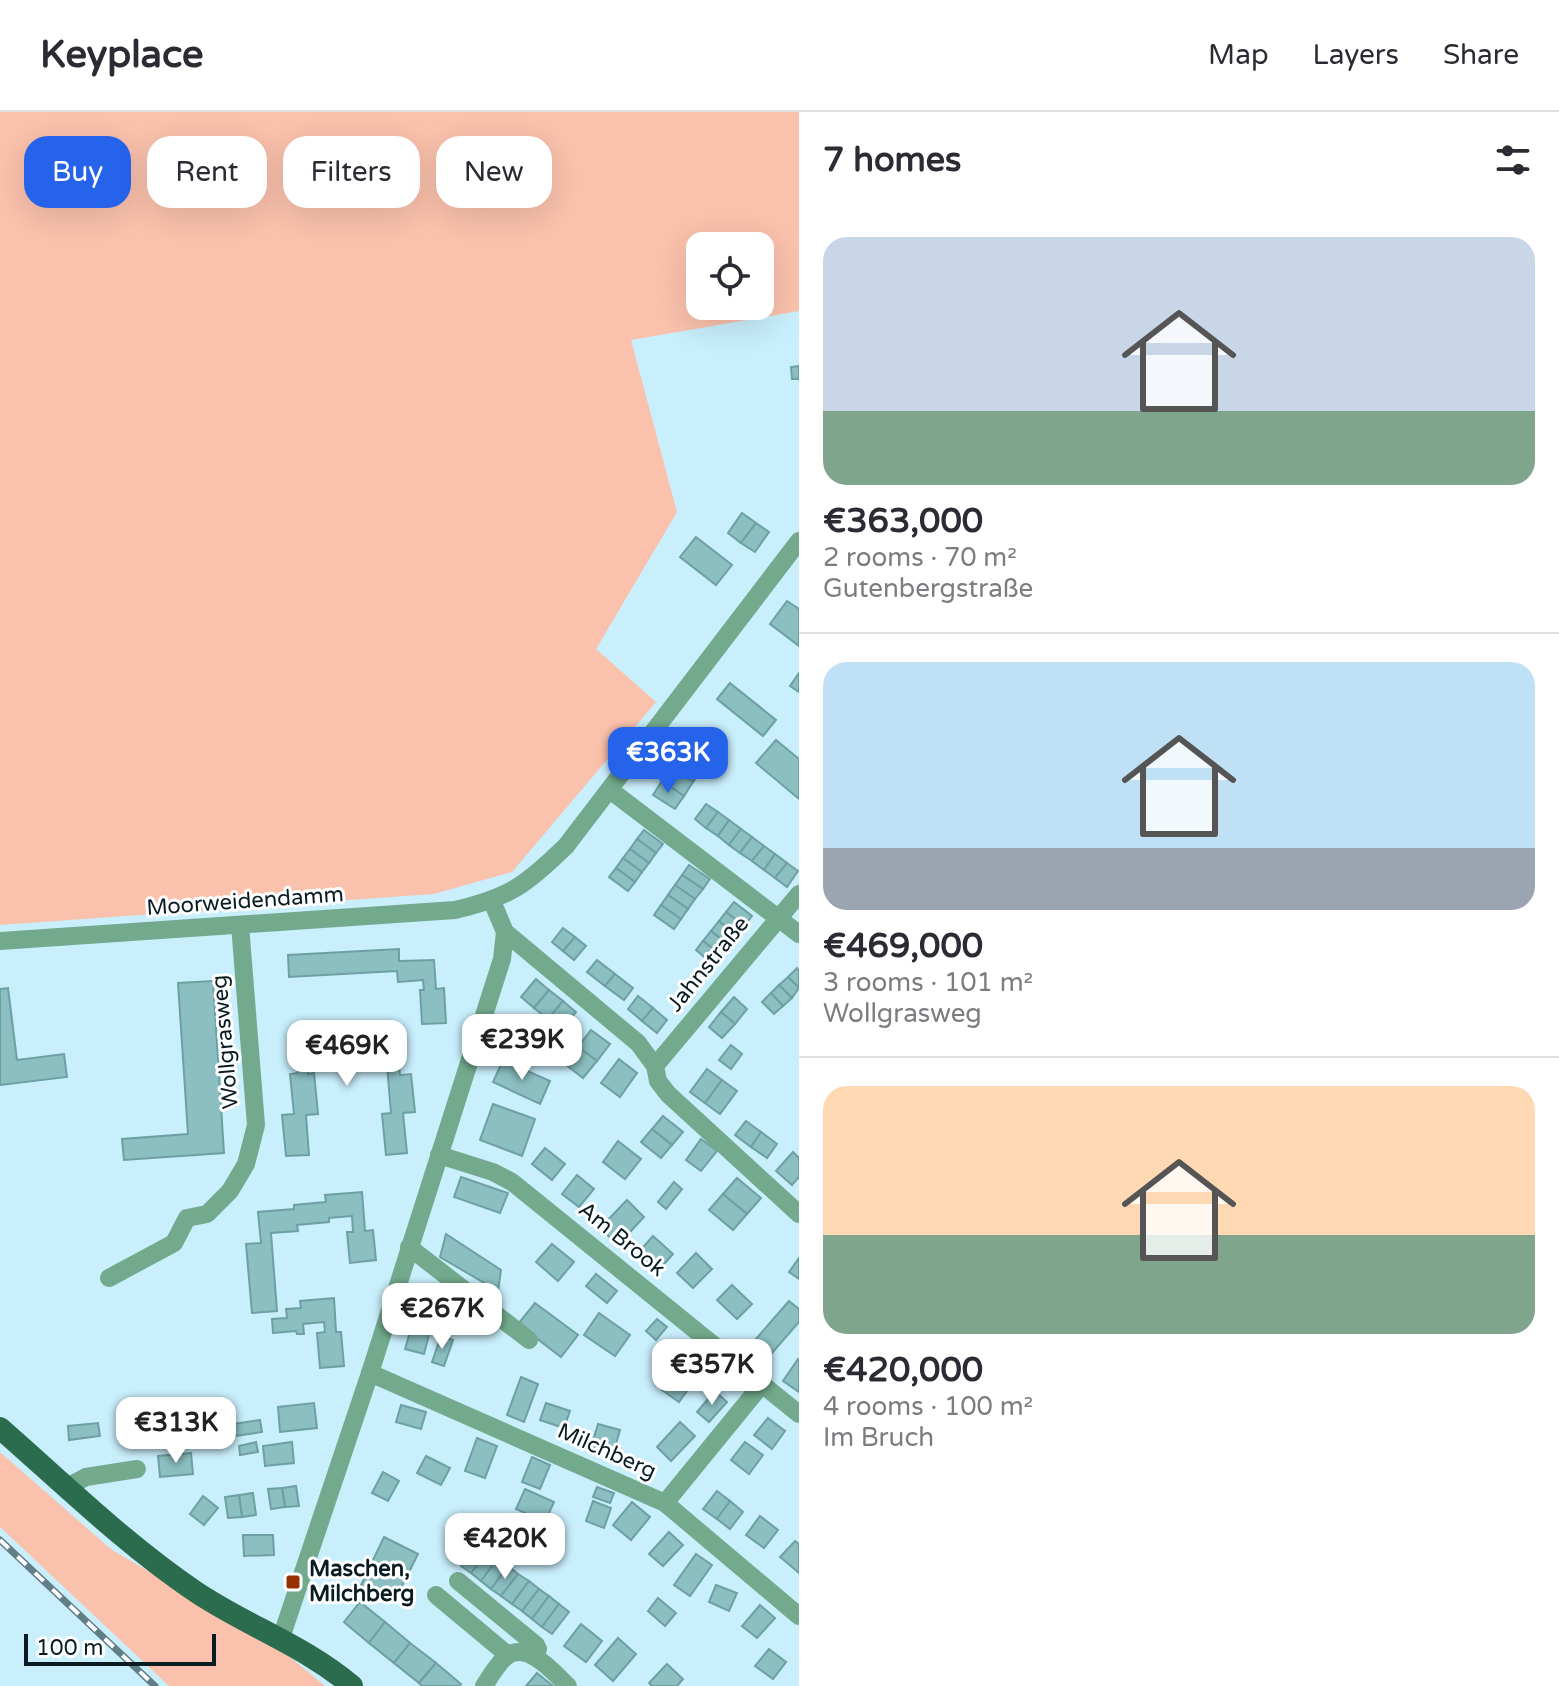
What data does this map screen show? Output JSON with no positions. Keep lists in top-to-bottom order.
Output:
{
  "streets": {
    "street": [
      "Moorweidendamm",
      "Jahnstraße",
      "Wollgrasweg",
      "Am Brook",
      "Milchberg"
    ]
  },
  "crossings": [
    ["Moorweidendamm", "Wollgrasweg"]
  ],
  "places": {
    "transit": ["Maschen, Milchberg"]
  },
  "scale_bar": "100 m",
  "page": {
    "header": "Keyplace",
    "nav": ["Map", "Layers", "Share"],
    "heading": "7 homes",
    "chip": [
      "Buy",
      "Rent",
      "Filters",
      "New"
    ],
    "list": [
      {
        "name": "€363,000",
        "note": "2 rooms · 70 m² · Gutenbergstraße"
      },
      {
        "name": "€469,000",
        "note": "3 rooms · 101 m² · Wollgrasweg"
      },
      {
        "name": "€420,000",
        "note": "4 rooms · 100 m² · Im Bruch"
      }
    ],
    "price": [
      "€363K",
      "€239K",
      "€469K",
      "€267K",
      "€357K",
      "€313K",
      "€420K"
    ],
    "scale": "100 m"
  }
}
